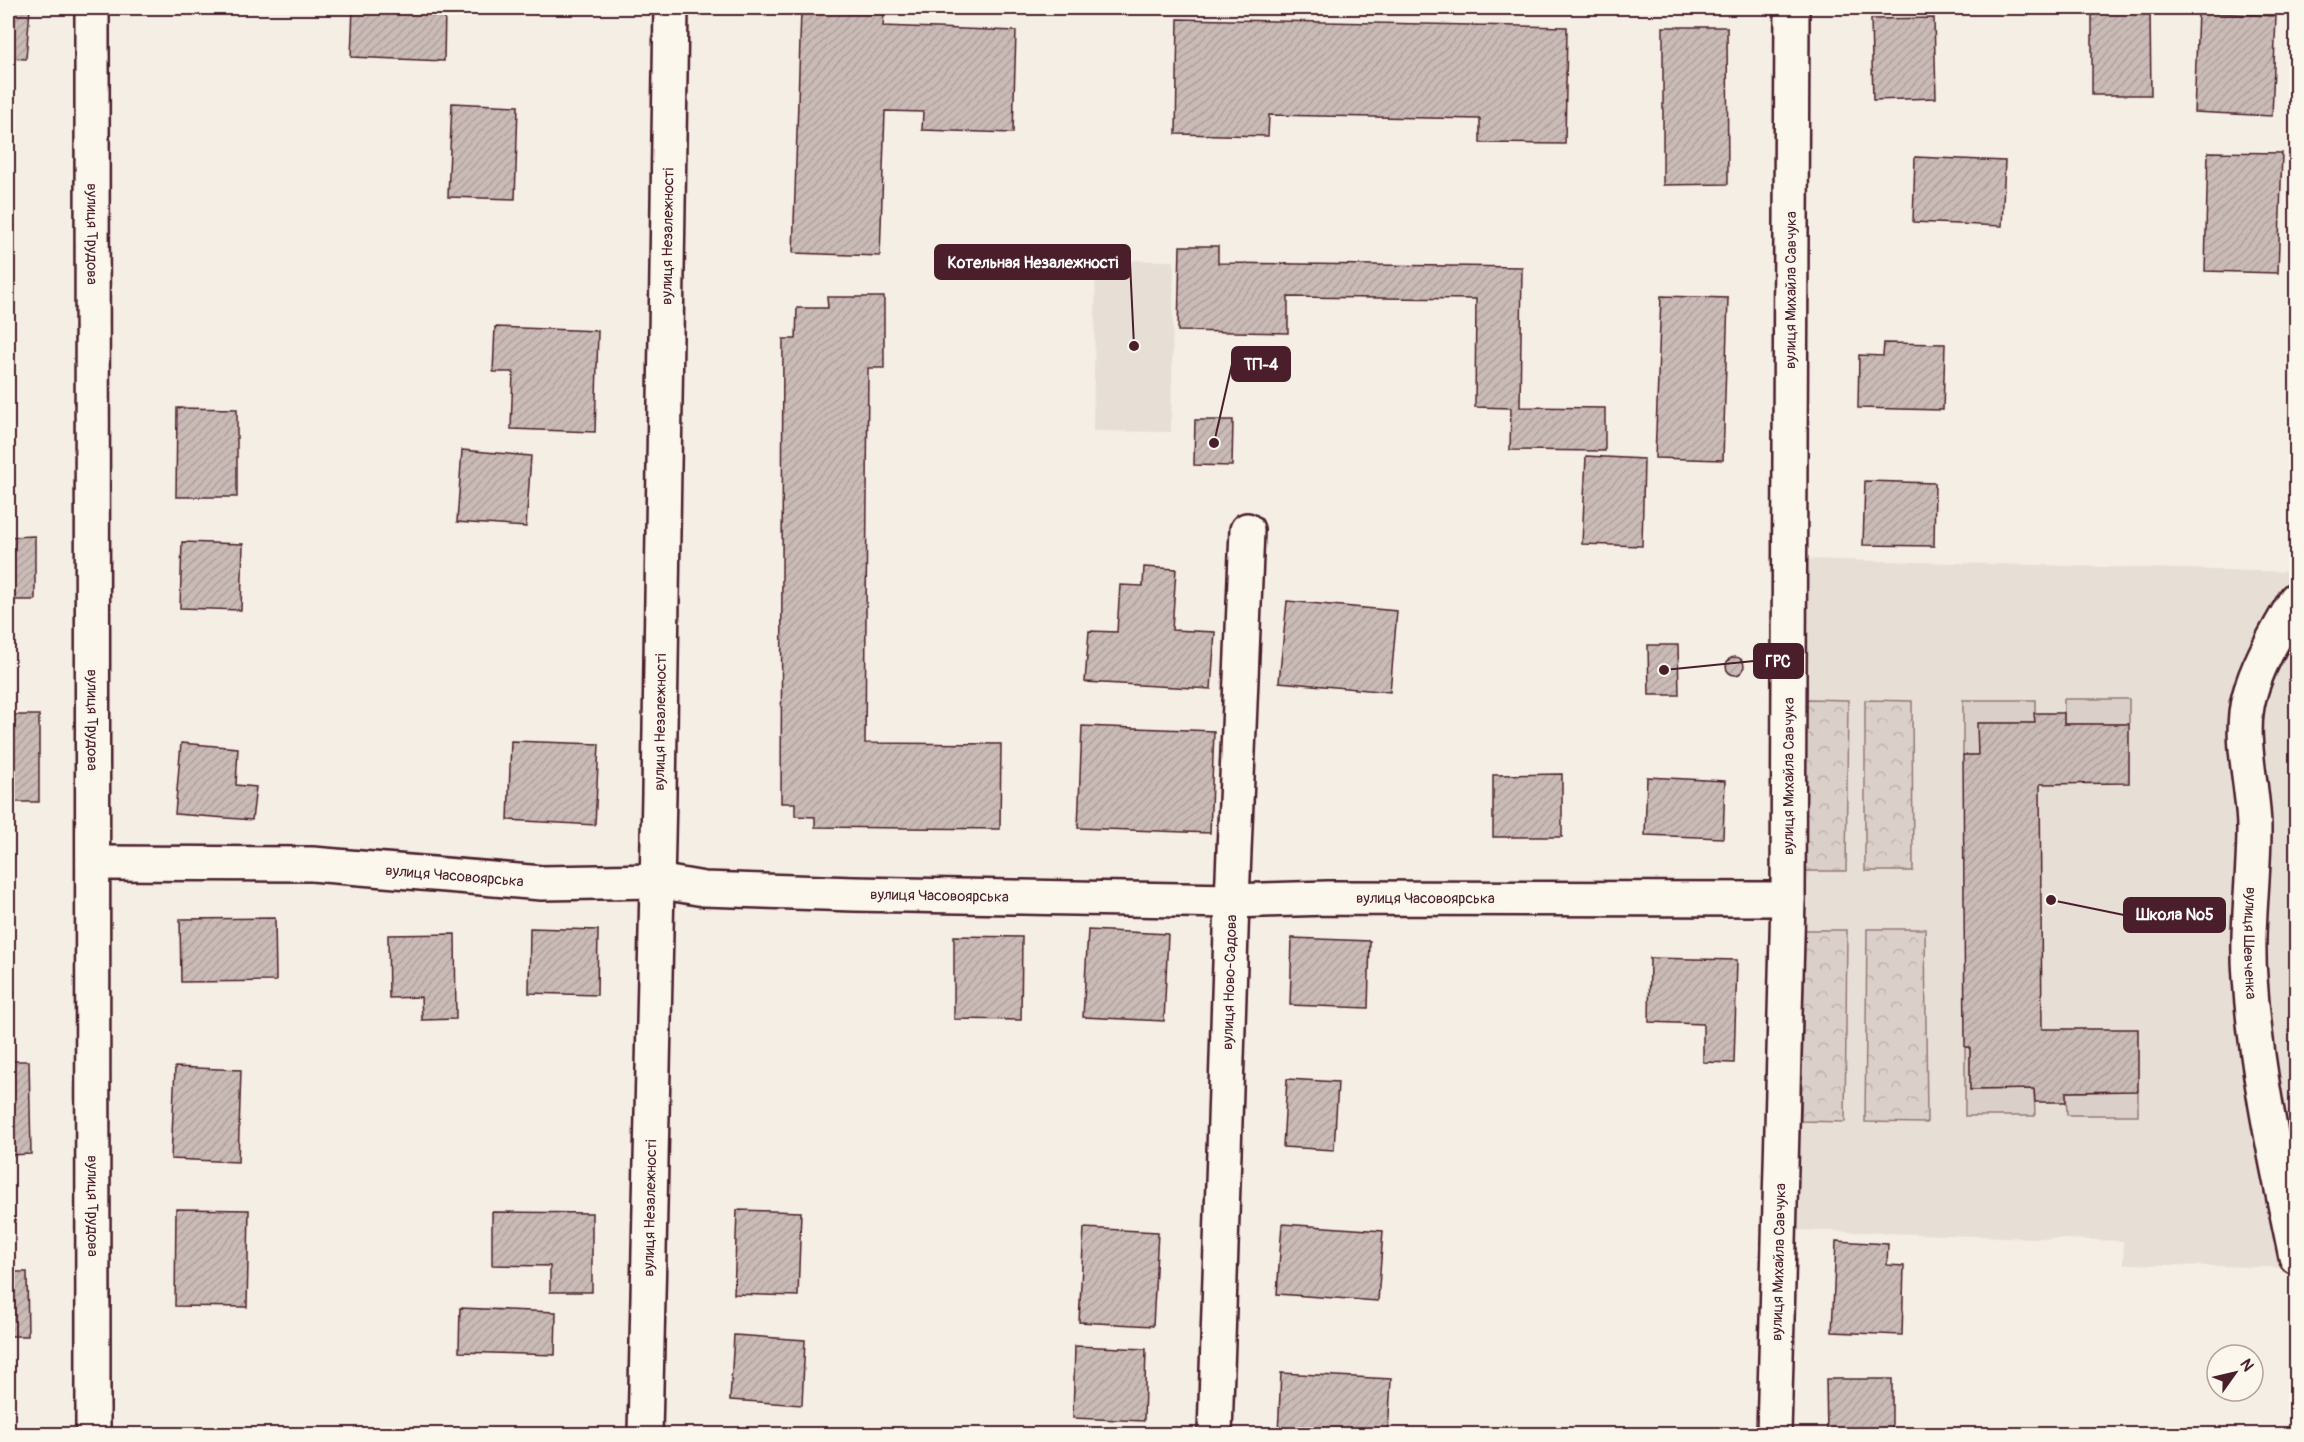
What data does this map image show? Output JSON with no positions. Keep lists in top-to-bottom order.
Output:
{
  "streets": {
    "street": [
      "вулиця Трудова",
      "вулиця Незалежності",
      "вулиця Михайла Савчука",
      "вулиця Часовоярська",
      "вулиця Шевченка",
      "вулиця Ново-Садова"
    ]
  },
  "crossings": [
    ["вулиця Трудова", "вулиця Часовоярська"],
    ["вулиця Незалежності", "вулиця Часовоярська"],
    ["вулиця Михайла Савчука", "вулиця Часовоярська"],
    ["вулиця Часовоярська", "вулиця Ново-Садова"]
  ],
  "places": [
    "Котельная Незалежності",
    "ТП-4",
    "ГРС",
    "Школа №5"
  ],
  "north": "top right"
}
